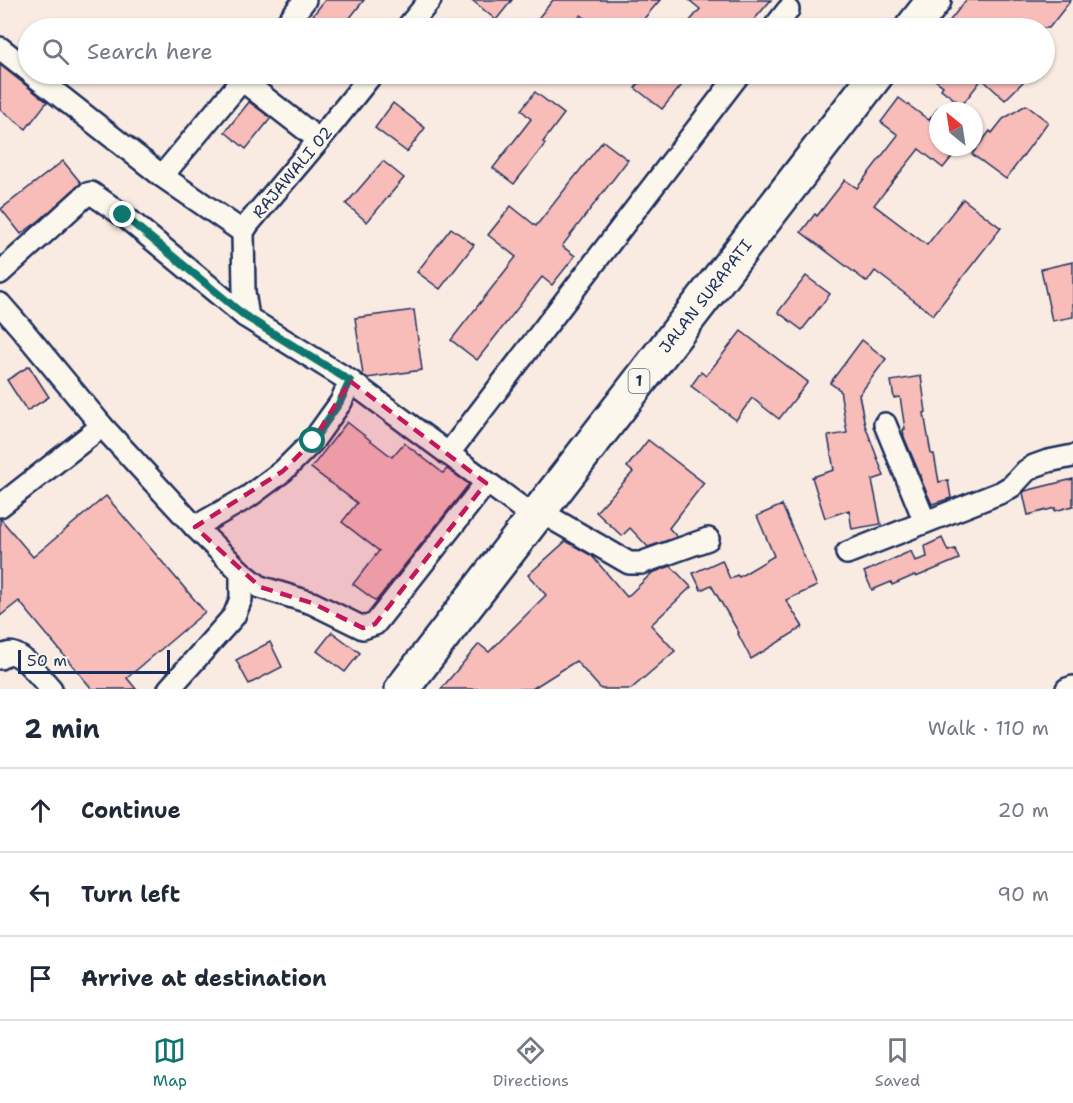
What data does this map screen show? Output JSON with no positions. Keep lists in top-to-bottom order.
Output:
{
  "streets": {
    "highway": ["JALAN SURAPATI", "1"],
    "street": ["RAJAWALI 02"]
  },
  "scale_bar": "50 m",
  "north": "top left",
  "page": {
    "search": "Search here",
    "scale": "50 m",
    "heading": ["2 min", "Walk · 110 m"],
    "list": [
      ["Continue", "20 m"],
      ["Turn left", "90 m"],
      "Arrive at destination"
    ],
    "nav": ["Map", "Directions", "Saved"]
  }
}
